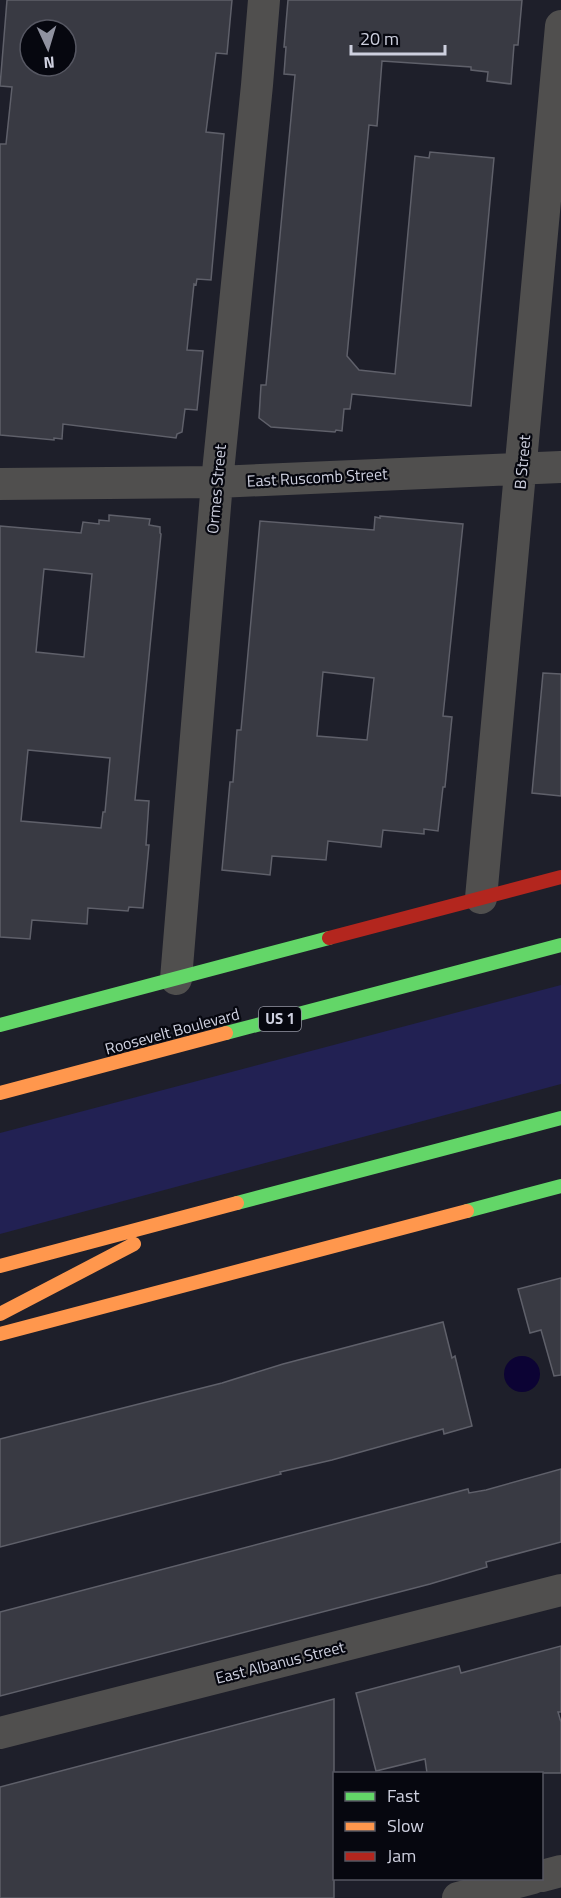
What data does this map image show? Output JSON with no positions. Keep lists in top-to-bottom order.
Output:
{
  "streets": {
    "highway": ["US 1", "Roosevelt Boulevard"],
    "street": [
      "B Street",
      "East Ruscomb Street",
      "Ormes Street",
      "East Albanus Street"
    ]
  },
  "crossings": [
    ["B Street", "East Ruscomb Street"],
    ["East Ruscomb Street", "Ormes Street"]
  ],
  "legend": ["Fast", "Slow", "Jam"],
  "scale_bar": "20 m",
  "north": "bottom"
}
